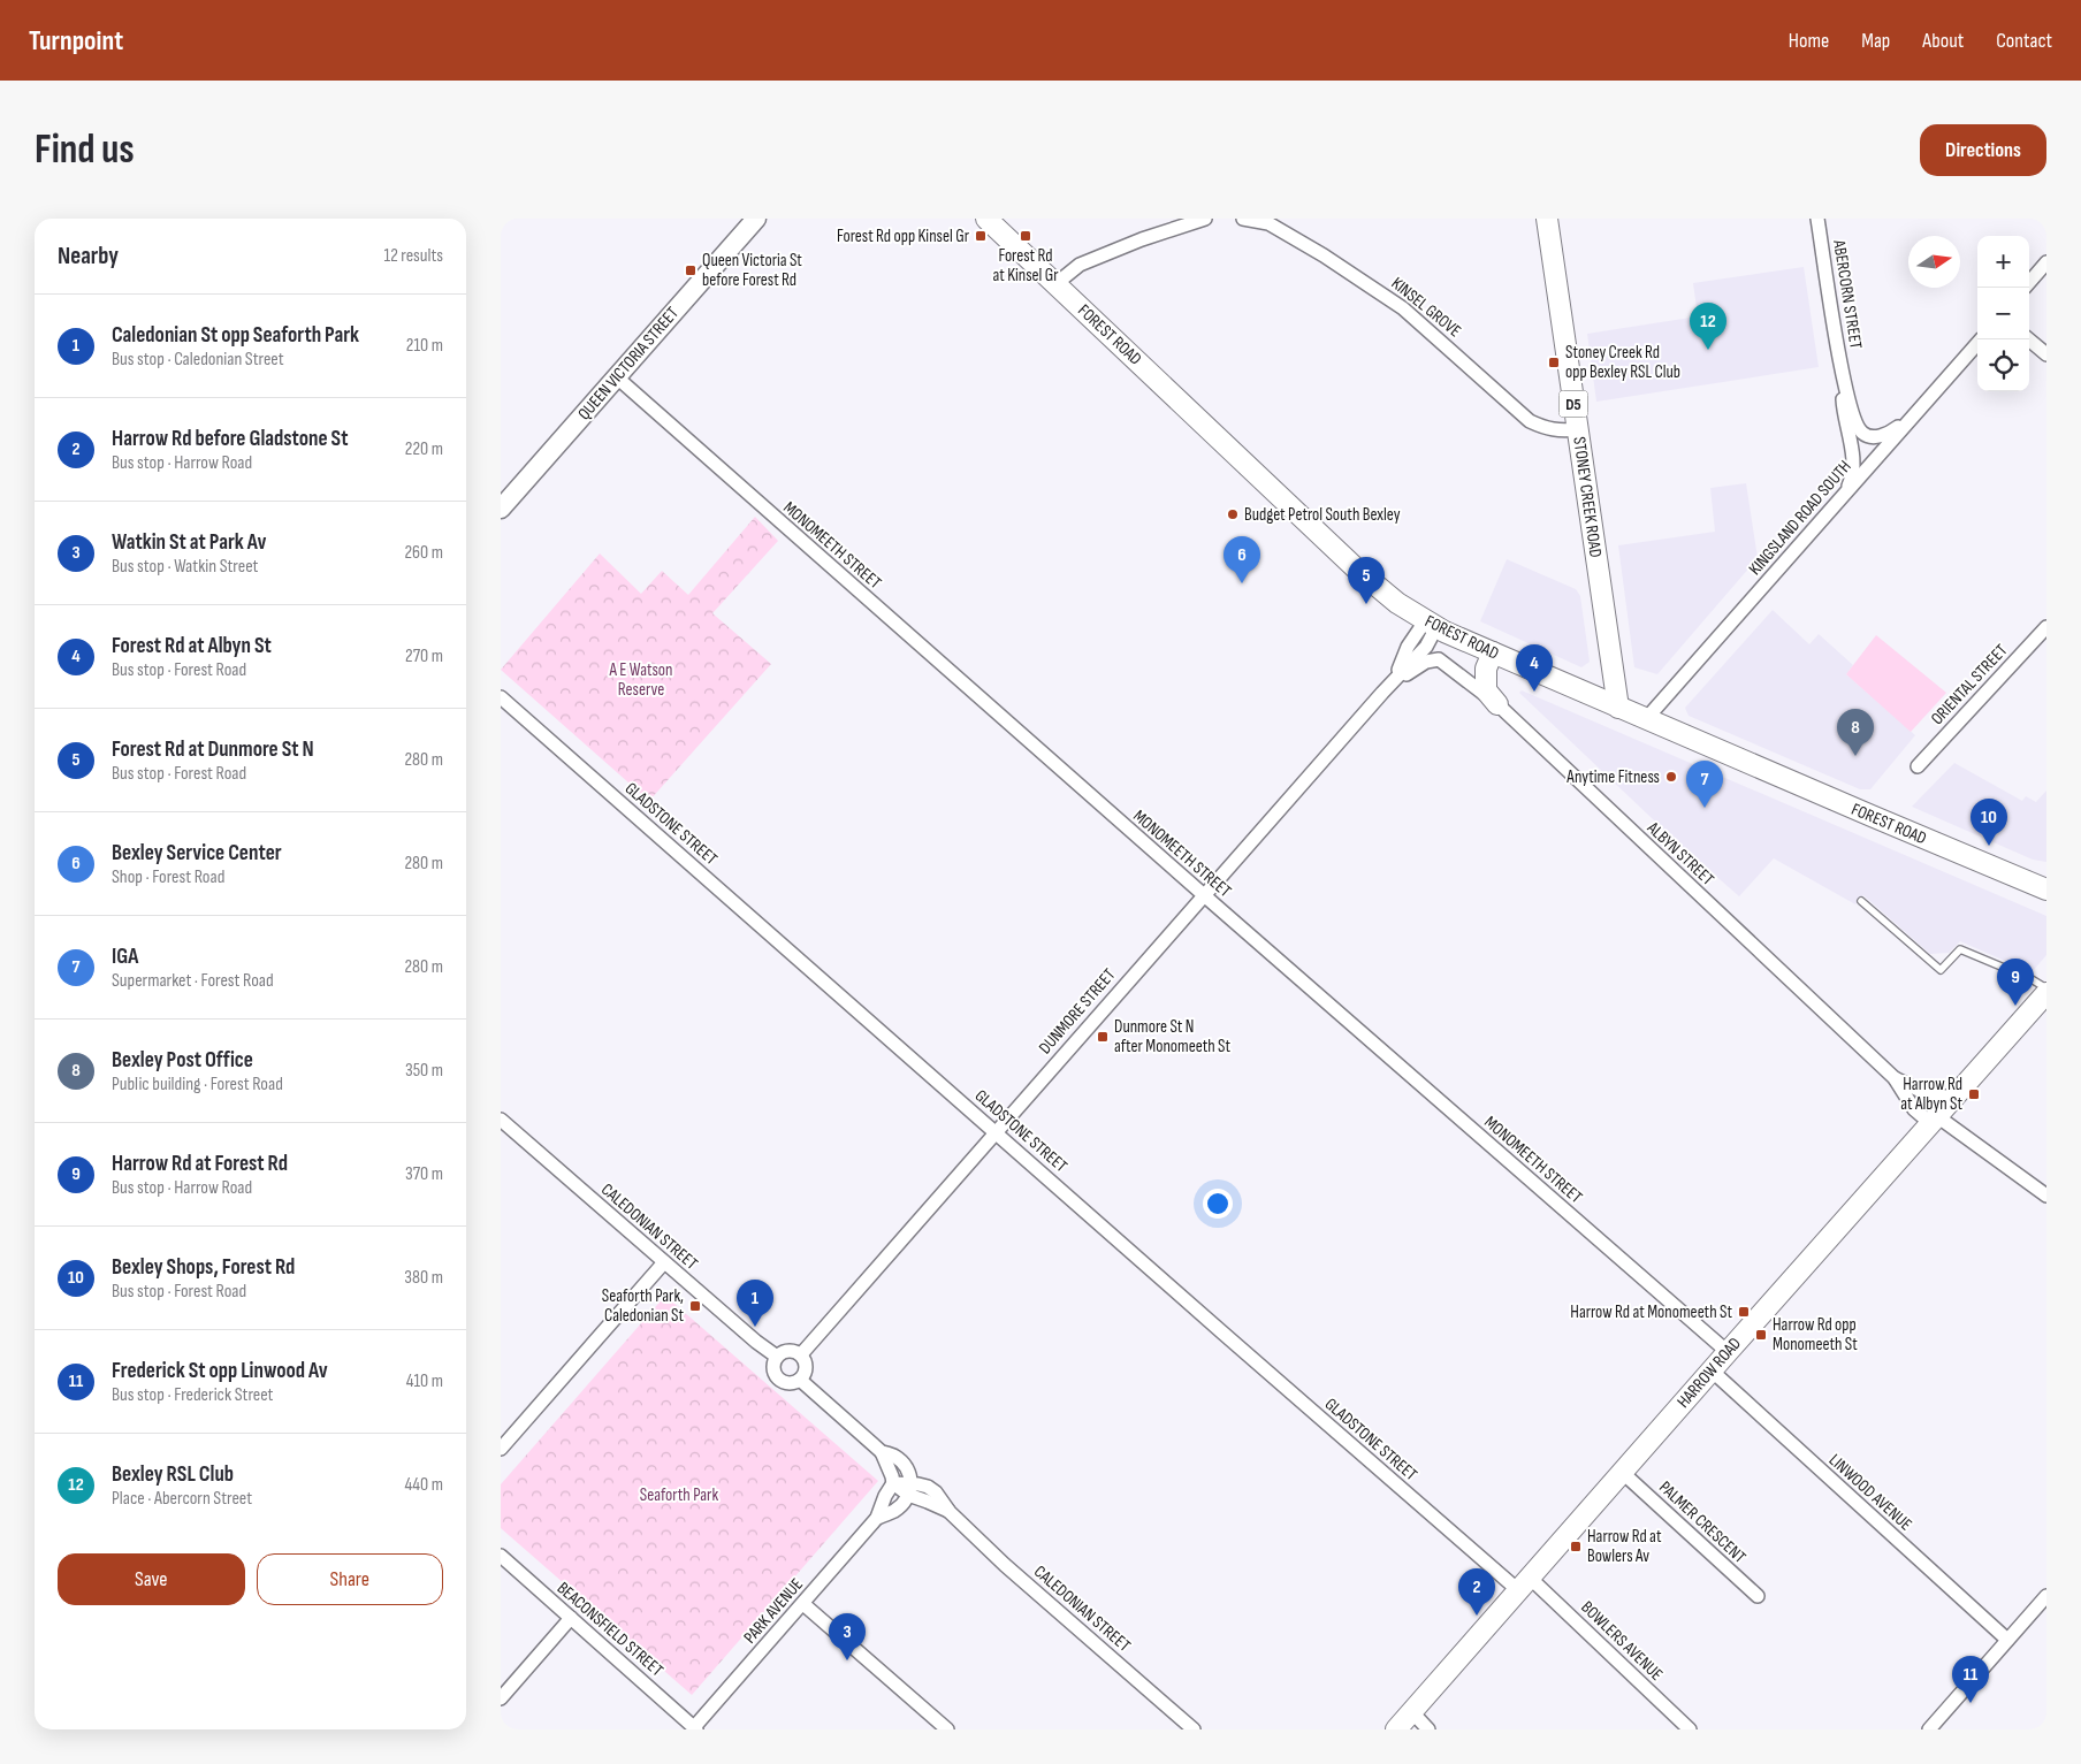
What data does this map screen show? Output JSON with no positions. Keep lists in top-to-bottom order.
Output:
{
  "streets": {
    "main road": [
      "FOREST ROAD",
      "QUEEN VICTORIA STREET",
      "D5",
      "STONEY CREEK ROAD",
      "HARROW ROAD"
    ],
    "street": [
      "ABERCORN STREET",
      "KINSEL GROVE",
      "KINGSLAND ROAD SOUTH",
      "MONOMEETH STREET",
      "ORIENTAL STREET",
      "GLADSTONE STREET",
      "ALBYN STREET",
      "DUNMORE STREET",
      "CALEDONIAN STREET",
      "LINWOOD AVENUE",
      "PALMER CRESCENT",
      "PARK AVENUE",
      "BEACONSFIELD STREET",
      "BOWLERS AVENUE"
    ]
  },
  "crossings": [
    ["ABERCORN STREET", "KINGSLAND ROAD SOUTH"],
    ["KINSEL GROVE", "STONEY CREEK ROAD"],
    ["FOREST ROAD", "STONEY CREEK ROAD"],
    ["FOREST ROAD", "KINGSLAND ROAD SOUTH"],
    ["FOREST ROAD", "DUNMORE STREET"],
    ["QUEEN VICTORIA STREET", "MONOMEETH STREET"],
    ["MONOMEETH STREET", "DUNMORE STREET"],
    ["MONOMEETH STREET", "HARROW ROAD"],
    ["GLADSTONE STREET", "DUNMORE STREET"],
    ["GLADSTONE STREET", "HARROW ROAD"],
    ["GLADSTONE STREET", "BOWLERS AVENUE"],
    ["ALBYN STREET", "DUNMORE STREET"],
    ["ALBYN STREET", "HARROW ROAD"],
    ["DUNMORE STREET", "CALEDONIAN STREET"],
    ["CALEDONIAN STREET", "PARK AVENUE"],
    ["HARROW ROAD", "LINWOOD AVENUE"],
    ["HARROW ROAD", "PALMER CRESCENT"],
    ["HARROW ROAD", "BOWLERS AVENUE"],
    ["PARK AVENUE", "BEACONSFIELD STREET"]
  ],
  "parks": ["A E Watson Reserve", "Seaforth Park"],
  "places": {
    "transit": [
      "Forest Rd opp Kinsel Gr",
      "Forest Rd at Kinsel Gr",
      "Queen Victoria St before Forest Rd",
      "Stoney Creek Rd opp Bexley RSL Club",
      "Dunmore St N after Monomeeth St",
      "Harrow Rd at Albyn St",
      "Seaforth Park, Caledonian St",
      "Harrow Rd at Monomeeth St",
      "Harrow Rd opp Monomeeth St",
      "Harrow Rd at Bowlers Av"
    ],
    "other": ["Budget Petrol South Bexley", "Anytime Fitness"]
  },
  "north": "right",
  "page": {
    "header": "Turnpoint",
    "nav": [
      "Home",
      "Map",
      "About",
      "Contact"
    ],
    "buttons": [
      "Directions",
      ["Save", "Share"]
    ],
    "title": "Find us",
    "heading": ["Nearby", "12 results"],
    "map_buttons": ["+", "−"],
    "list": [
      {
        "mark": "1",
        "name": "Caledonian St opp Seaforth Park",
        "note": "Bus stop · Caledonian Street",
        "value": "210 m"
      },
      {
        "mark": "2",
        "name": "Harrow Rd before Gladstone St",
        "note": "Bus stop · Harrow Road",
        "value": "220 m"
      },
      {
        "mark": "3",
        "name": "Watkin St at Park Av",
        "note": "Bus stop · Watkin Street",
        "value": "260 m"
      },
      {
        "mark": "4",
        "name": "Forest Rd at Albyn St",
        "note": "Bus stop · Forest Road",
        "value": "270 m"
      },
      {
        "mark": "5",
        "name": "Forest Rd at Dunmore St N",
        "note": "Bus stop · Forest Road",
        "value": "280 m"
      },
      {
        "mark": "6",
        "name": "Bexley Service Center",
        "note": "Shop · Forest Road",
        "value": "280 m"
      },
      {
        "mark": "7",
        "name": "IGA",
        "note": "Supermarket · Forest Road",
        "value": "280 m"
      },
      {
        "mark": "8",
        "name": "Bexley Post Office",
        "note": "Public building · Forest Road",
        "value": "350 m"
      },
      {
        "mark": "9",
        "name": "Harrow Rd at Forest Rd",
        "note": "Bus stop · Harrow Road",
        "value": "370 m"
      },
      {
        "mark": "10",
        "name": "Bexley Shops, Forest Rd",
        "note": "Bus stop · Forest Road",
        "value": "380 m"
      },
      {
        "mark": "11",
        "name": "Frederick St opp Linwood Av",
        "note": "Bus stop · Frederick Street",
        "value": "410 m"
      },
      {
        "mark": "12",
        "name": "Bexley RSL Club",
        "note": "Place · Abercorn Street",
        "value": "440 m"
      }
    ],
    "pins": [
      "12",
      "6",
      "5",
      "4",
      "8",
      "7",
      "10",
      "9",
      "1",
      "2",
      "3",
      "11"
    ]
  }
}
